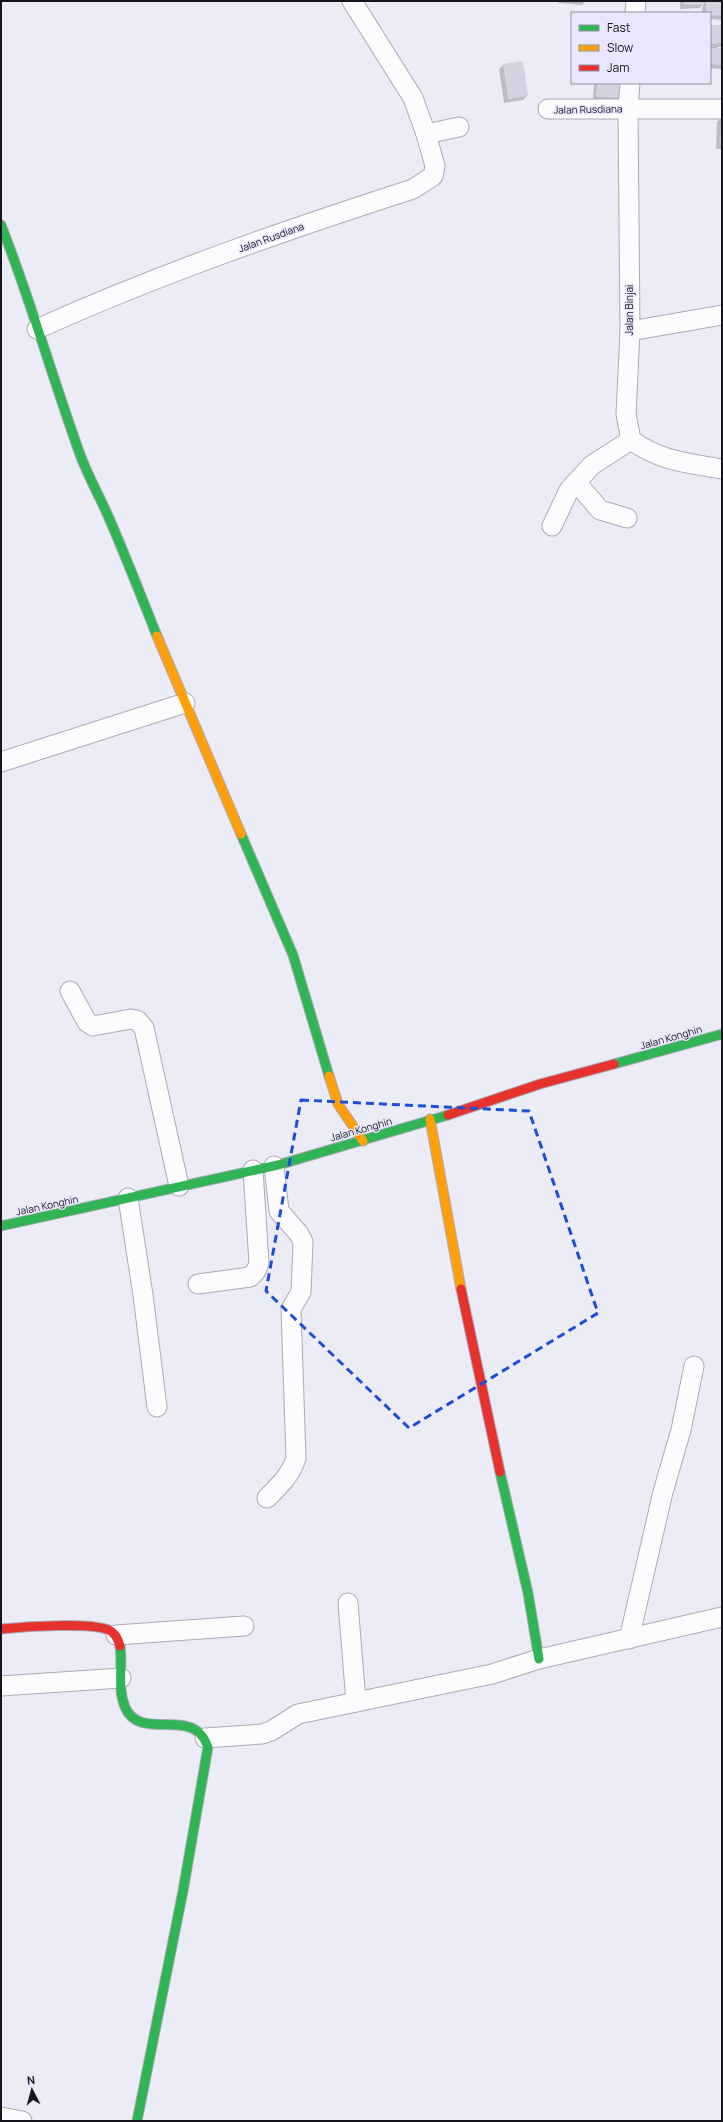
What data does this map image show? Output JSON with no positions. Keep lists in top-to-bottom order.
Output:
{
  "streets": {
    "street": ["Jalan Rusdiana", "Jalan Binjai", "Jalan Konghin"]
  },
  "crossings": [
    ["Jalan Rusdiana", "Jalan Binjai"]
  ],
  "legend": ["Fast", "Slow", "Jam"],
  "north": "top"
}
